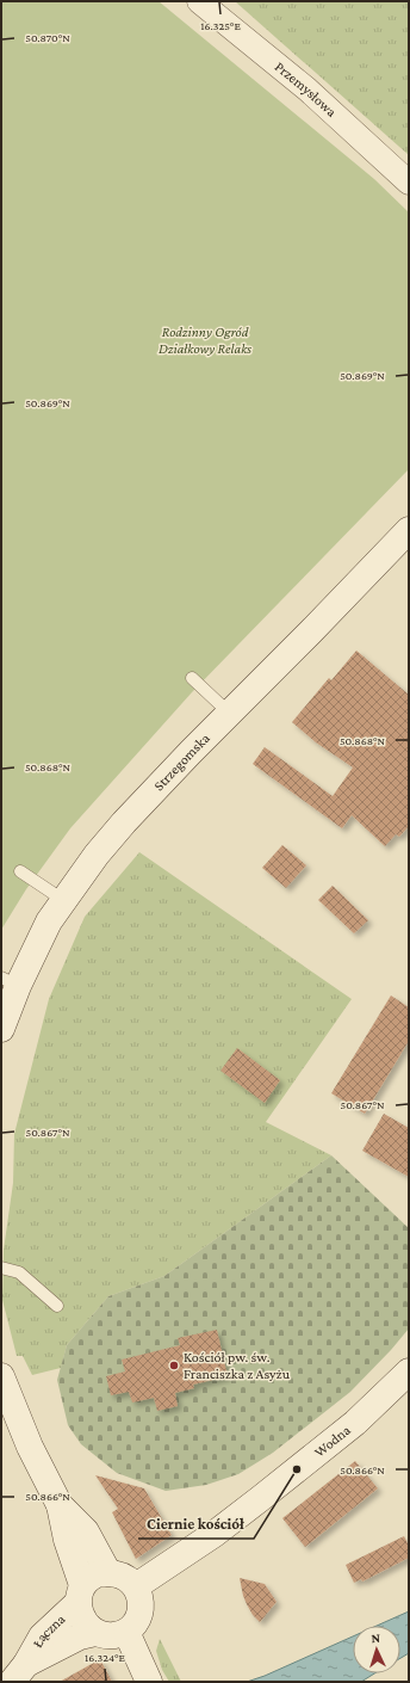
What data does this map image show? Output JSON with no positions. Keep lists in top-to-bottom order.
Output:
{
  "streets": {
    "main road": ["Strzegomska", "Wodna", "Łączna"],
    "street": ["Przemysłowa"]
  },
  "crossings": [
    ["Wodna", "Łączna"]
  ],
  "parks": ["Rodzinny Ogród Działkowy Relaks"],
  "places": ["Kościół pw. św. Franciszka z Asyżu", "Ciernie kościół"],
  "north": "top",
  "coordinates": [
    "16.325°E",
    "50.870°N",
    "50.869°N",
    "50.868°N",
    "50.867°N",
    "50.866°N",
    "16.324°E"
  ]
}
